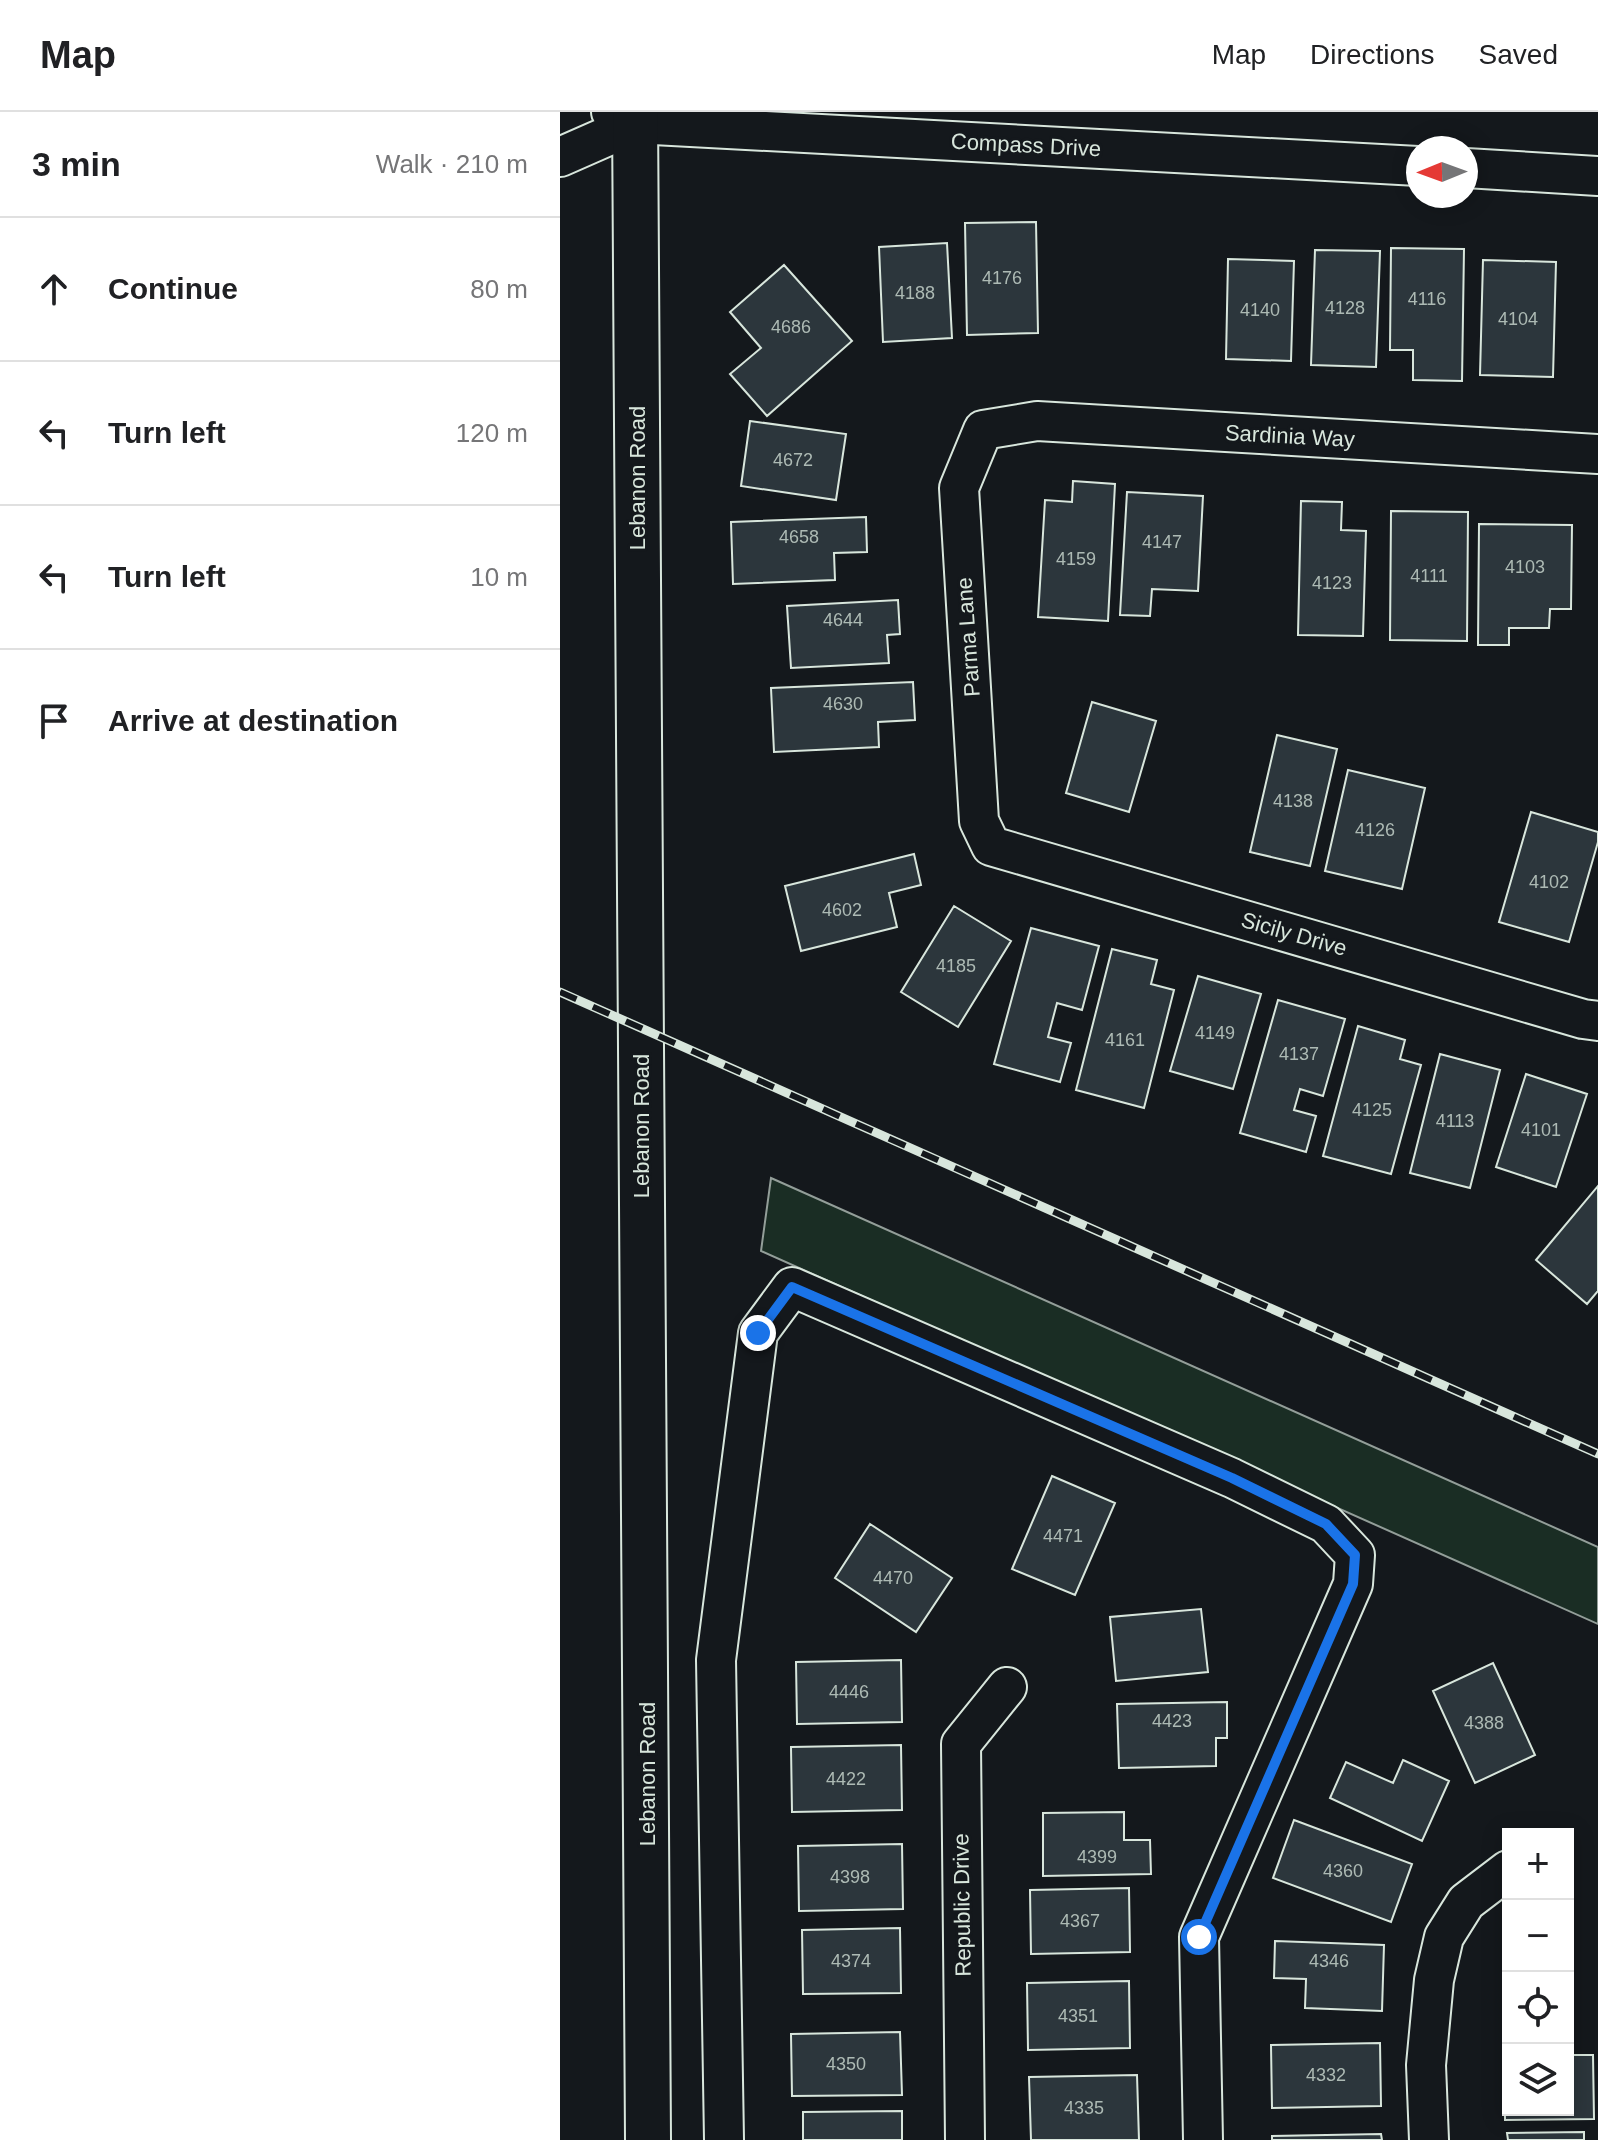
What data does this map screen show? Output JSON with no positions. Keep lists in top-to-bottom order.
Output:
{
  "streets": {
    "main road": ["Lebanon Road"],
    "street": [
      "Compass Drive",
      "Sardinia Way",
      "Parma Lane",
      "Sicily Drive",
      "Republic Drive"
    ]
  },
  "crossings": [
    ["Compass Drive", "Lebanon Road"],
    ["Sardinia Way", "Parma Lane"],
    ["Parma Lane", "Sicily Drive"]
  ],
  "house_numbers": [
    "4176",
    "4188",
    "4116",
    "4128",
    "4140",
    "4104",
    "4686",
    "4672",
    "4658",
    "4147",
    "4159",
    "4103",
    "4111",
    "4123",
    "4644",
    "4630",
    "4138",
    "4126",
    "4102",
    "4602",
    "4185",
    "4149",
    "4161",
    "4137",
    "4125",
    "4113",
    "4101",
    "4471",
    "4470",
    "4446",
    "4423",
    "4388",
    "4422",
    "4399",
    "4360",
    "4398",
    "4367",
    "4374",
    "4346",
    "4351",
    "4350",
    "4332",
    "4335"
  ],
  "north": "left",
  "page": {
    "header": "Map",
    "nav": ["Map", "Directions", "Saved"],
    "heading": ["3 min", "Walk · 210 m"],
    "list": [
      ["Continue", "80 m"],
      ["Turn left", "120 m"],
      ["Turn left", "10 m"],
      "Arrive at destination"
    ],
    "map_buttons": ["+", "−"]
  }
}
